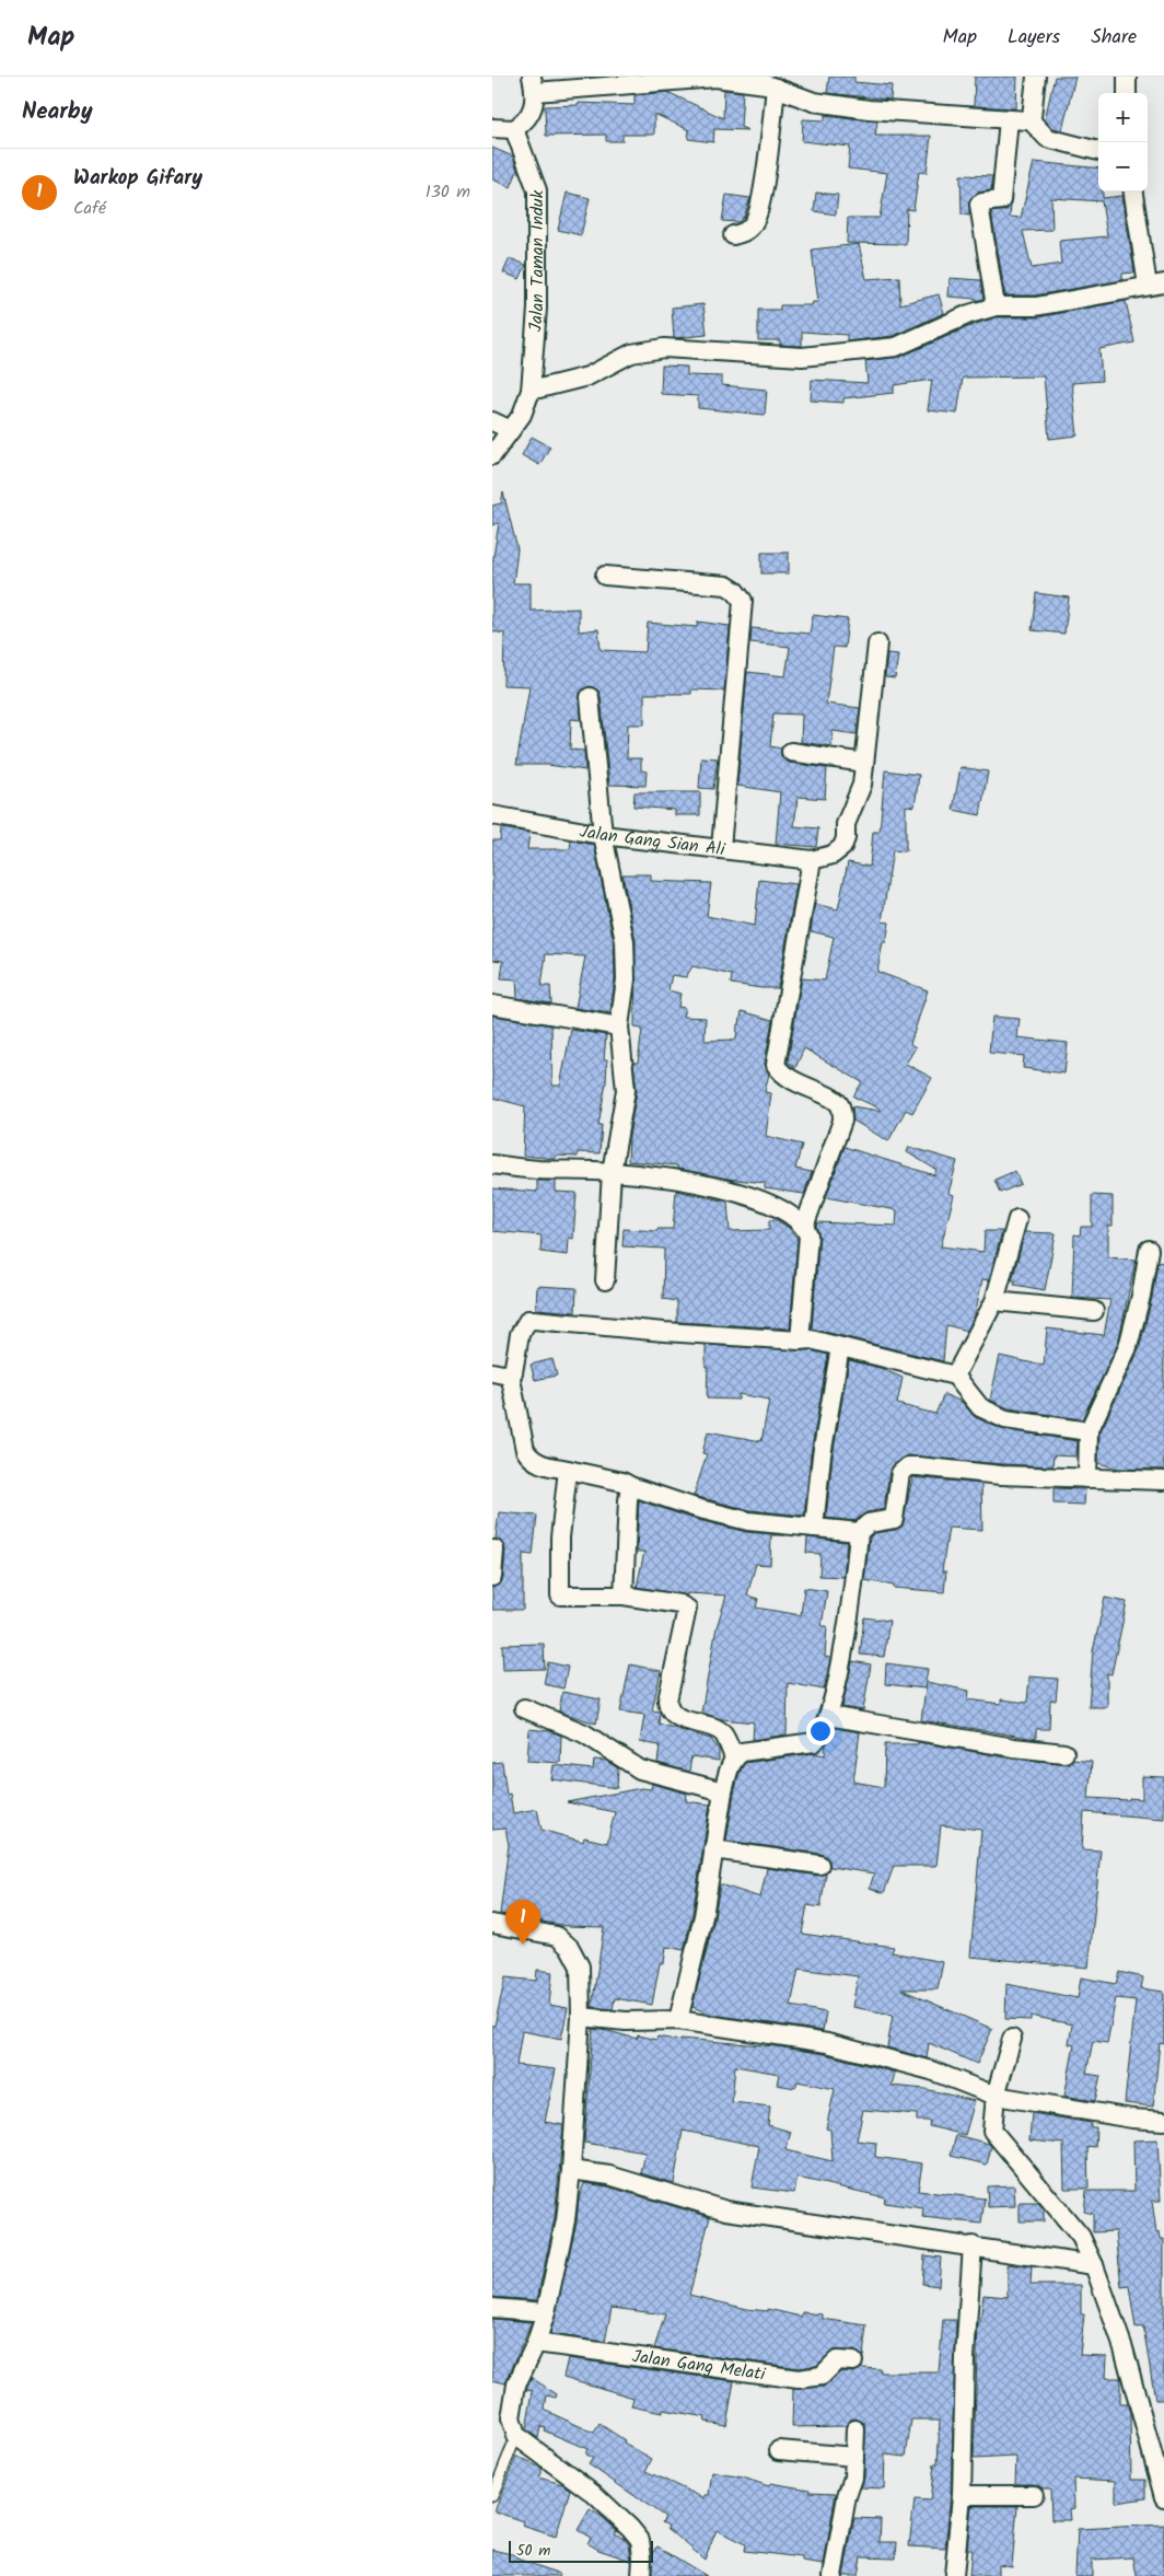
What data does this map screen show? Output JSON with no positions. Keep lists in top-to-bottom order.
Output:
{
  "streets": {
    "street": ["Jalan Taman Induk", "Jalan Gang Sian Ali", "Jalan Gang Melati"]
  },
  "scale_bar": "50 m",
  "page": {
    "header": "Map",
    "nav": ["Map", "Layers", "Share"],
    "heading": "Nearby",
    "map_buttons": ["+", "−"],
    "list": [
      {
        "mark": "1",
        "name": "Warkop Gifary",
        "note": "Café",
        "value": "130 m"
      }
    ],
    "pins": "1",
    "scale": "50 m"
  }
}
